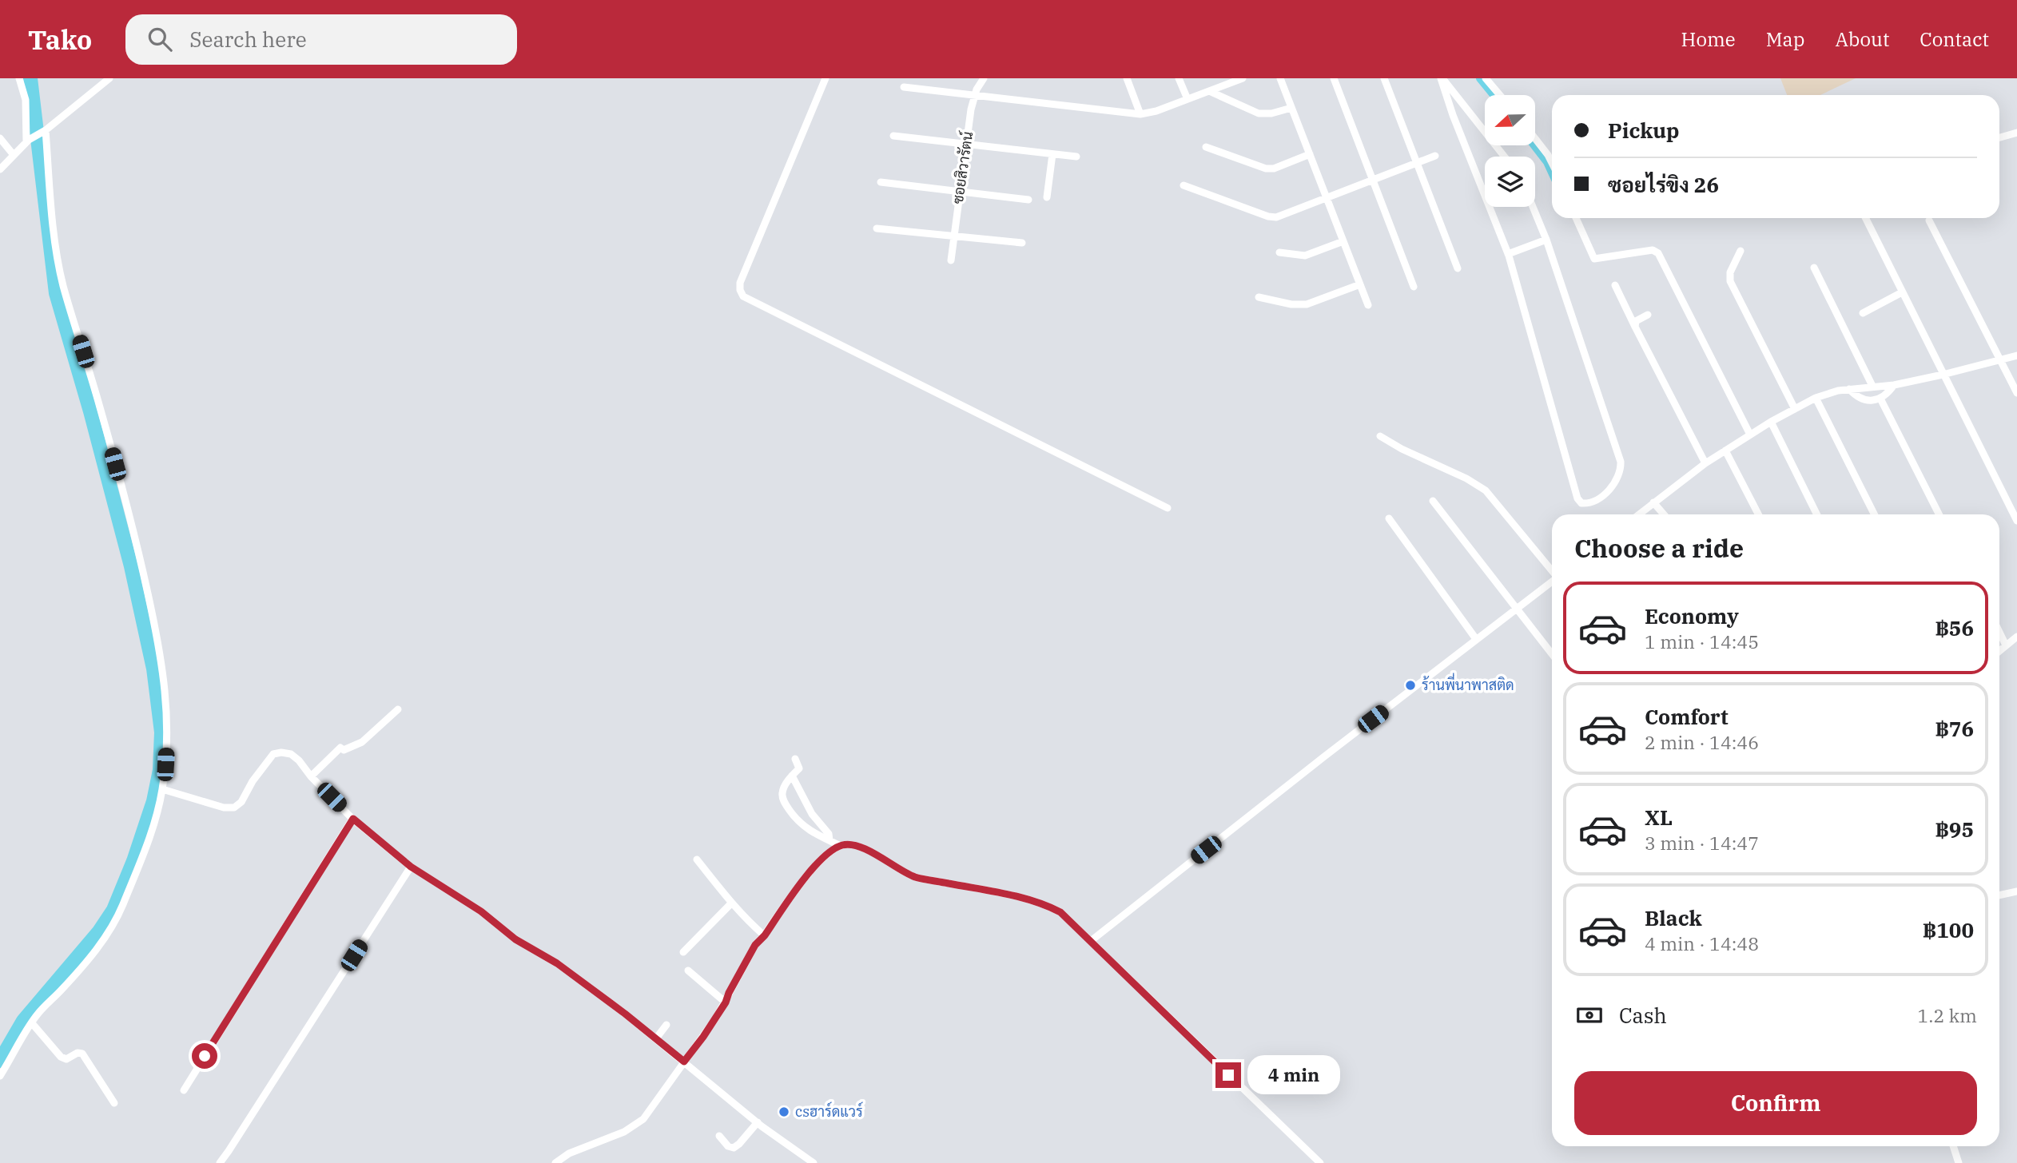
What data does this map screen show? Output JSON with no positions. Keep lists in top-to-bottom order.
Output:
{
  "streets": {
    "street": ["ซอยสิวารัตน์"]
  },
  "places": ["ร้านพี่นาพาสติด", "csฮาร์ดแวร์"],
  "north": "left",
  "page": {
    "header": "Tako",
    "search": "Search here",
    "nav": [
      "Home",
      "Map",
      "About",
      "Contact"
    ],
    "banner": ["Pickup", "ซอยไร่ขิง 26"],
    "heading": "Choose a ride",
    "list": [
      {
        "name": "Economy",
        "note": "1 min · 14:45",
        "value": "฿56"
      },
      {
        "name": "Comfort",
        "note": "2 min · 14:46",
        "value": "฿76"
      },
      {
        "name": "XL",
        "note": "3 min · 14:47",
        "value": "฿95"
      },
      {
        "name": "Black",
        "note": "4 min · 14:48",
        "value": "฿100"
      }
    ],
    "pay": ["Cash", "1.2 km"],
    "bubble": "4 min",
    "buttons": "Confirm"
  }
}
